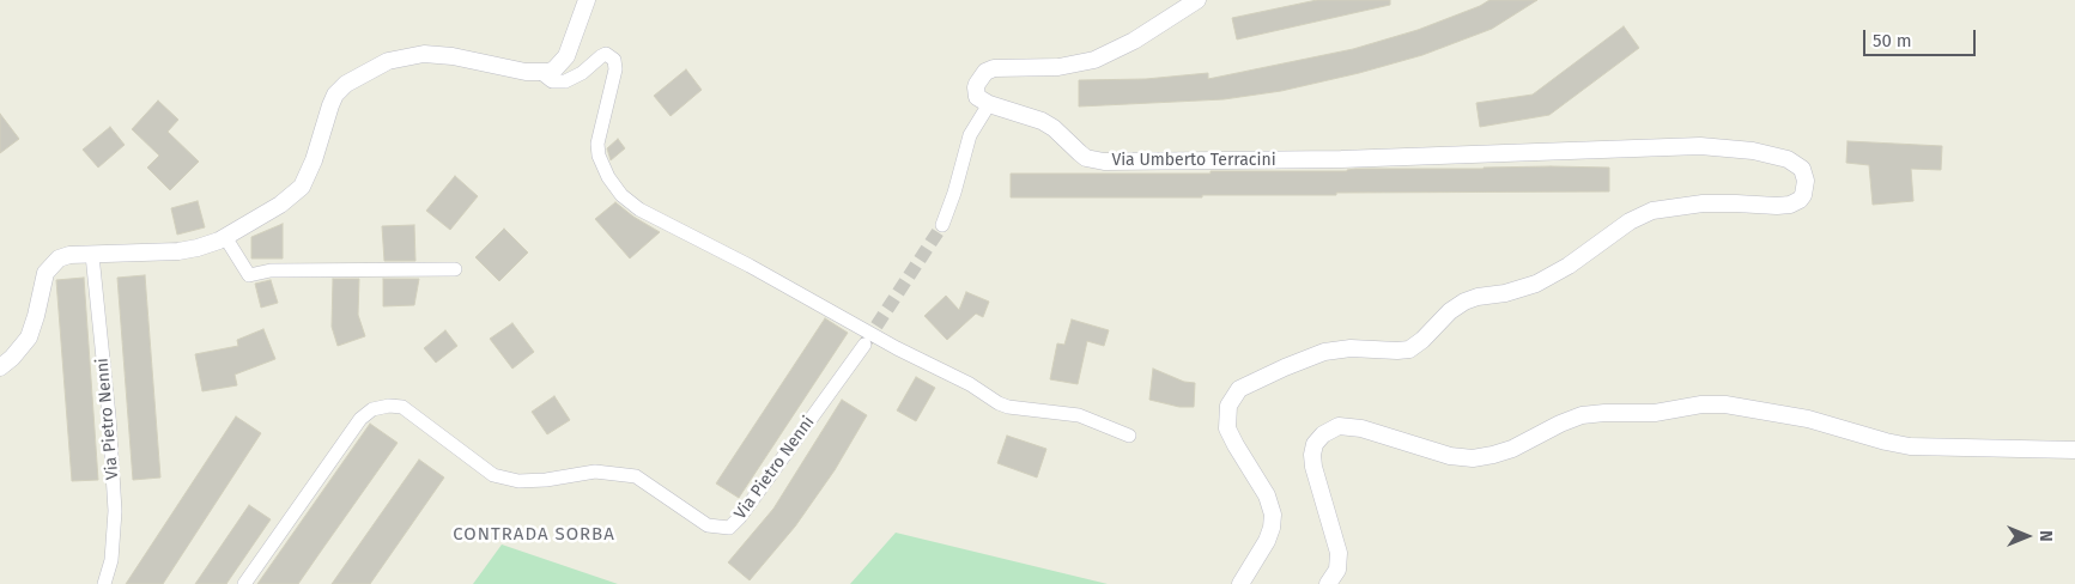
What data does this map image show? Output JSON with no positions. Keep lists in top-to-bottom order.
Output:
{
  "streets": {
    "street": ["Via Umberto Terracini", "Via Pietro Nenni"]
  },
  "districts": ["CONTRADA SORBA"],
  "scale_bar": "50 m",
  "north": "right"
}
